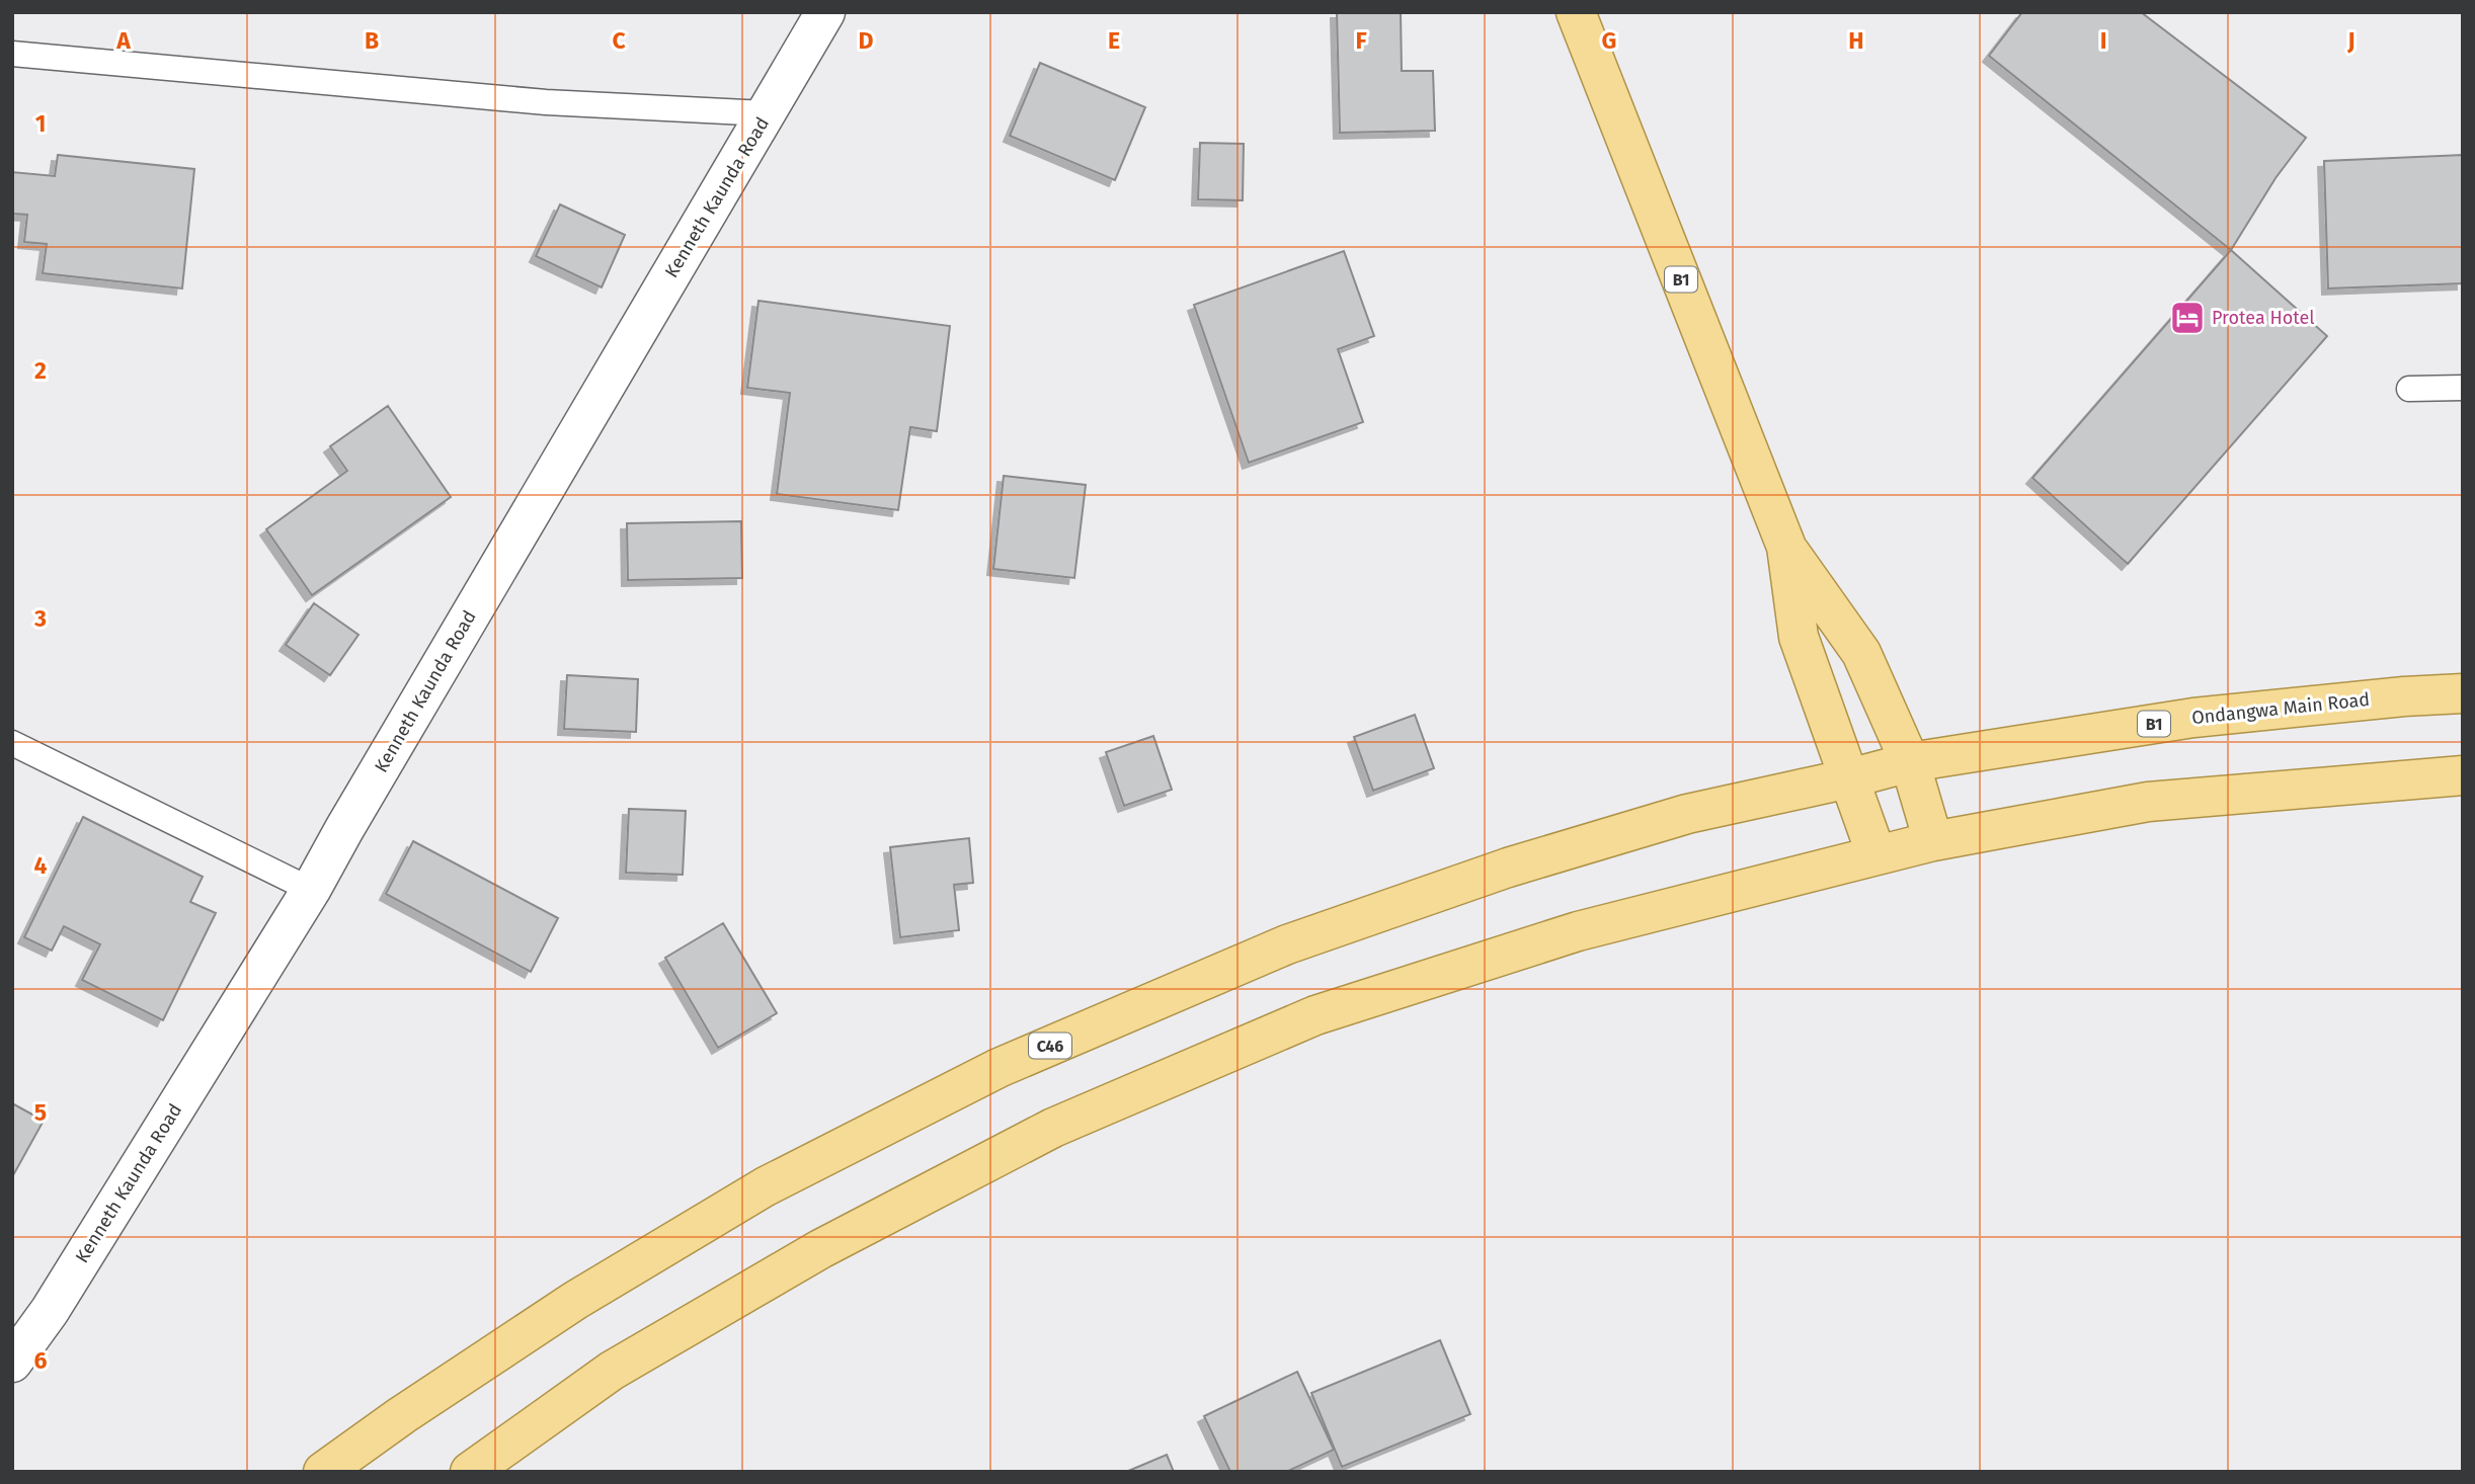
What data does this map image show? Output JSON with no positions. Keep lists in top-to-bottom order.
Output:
{
  "streets": {
    "main road": ["B1", "Ondangwa Main Road", "C46"],
    "street": ["Kenneth Kaunda Road"]
  },
  "crossings": [
    ["B1", "Ondangwa Main Road"],
    ["B1", "C46"],
    ["Ondangwa Main Road", "C46"]
  ],
  "places": {
    "hotel": ["Protea Hotel"]
  },
  "grid": {
    "columns": [
      "A",
      "B",
      "C",
      "D",
      "E",
      "F",
      "G",
      "H",
      "I",
      "J"
    ],
    "rows": [
      "1",
      "2",
      "3",
      "4",
      "5",
      "6"
    ]
  }
}
